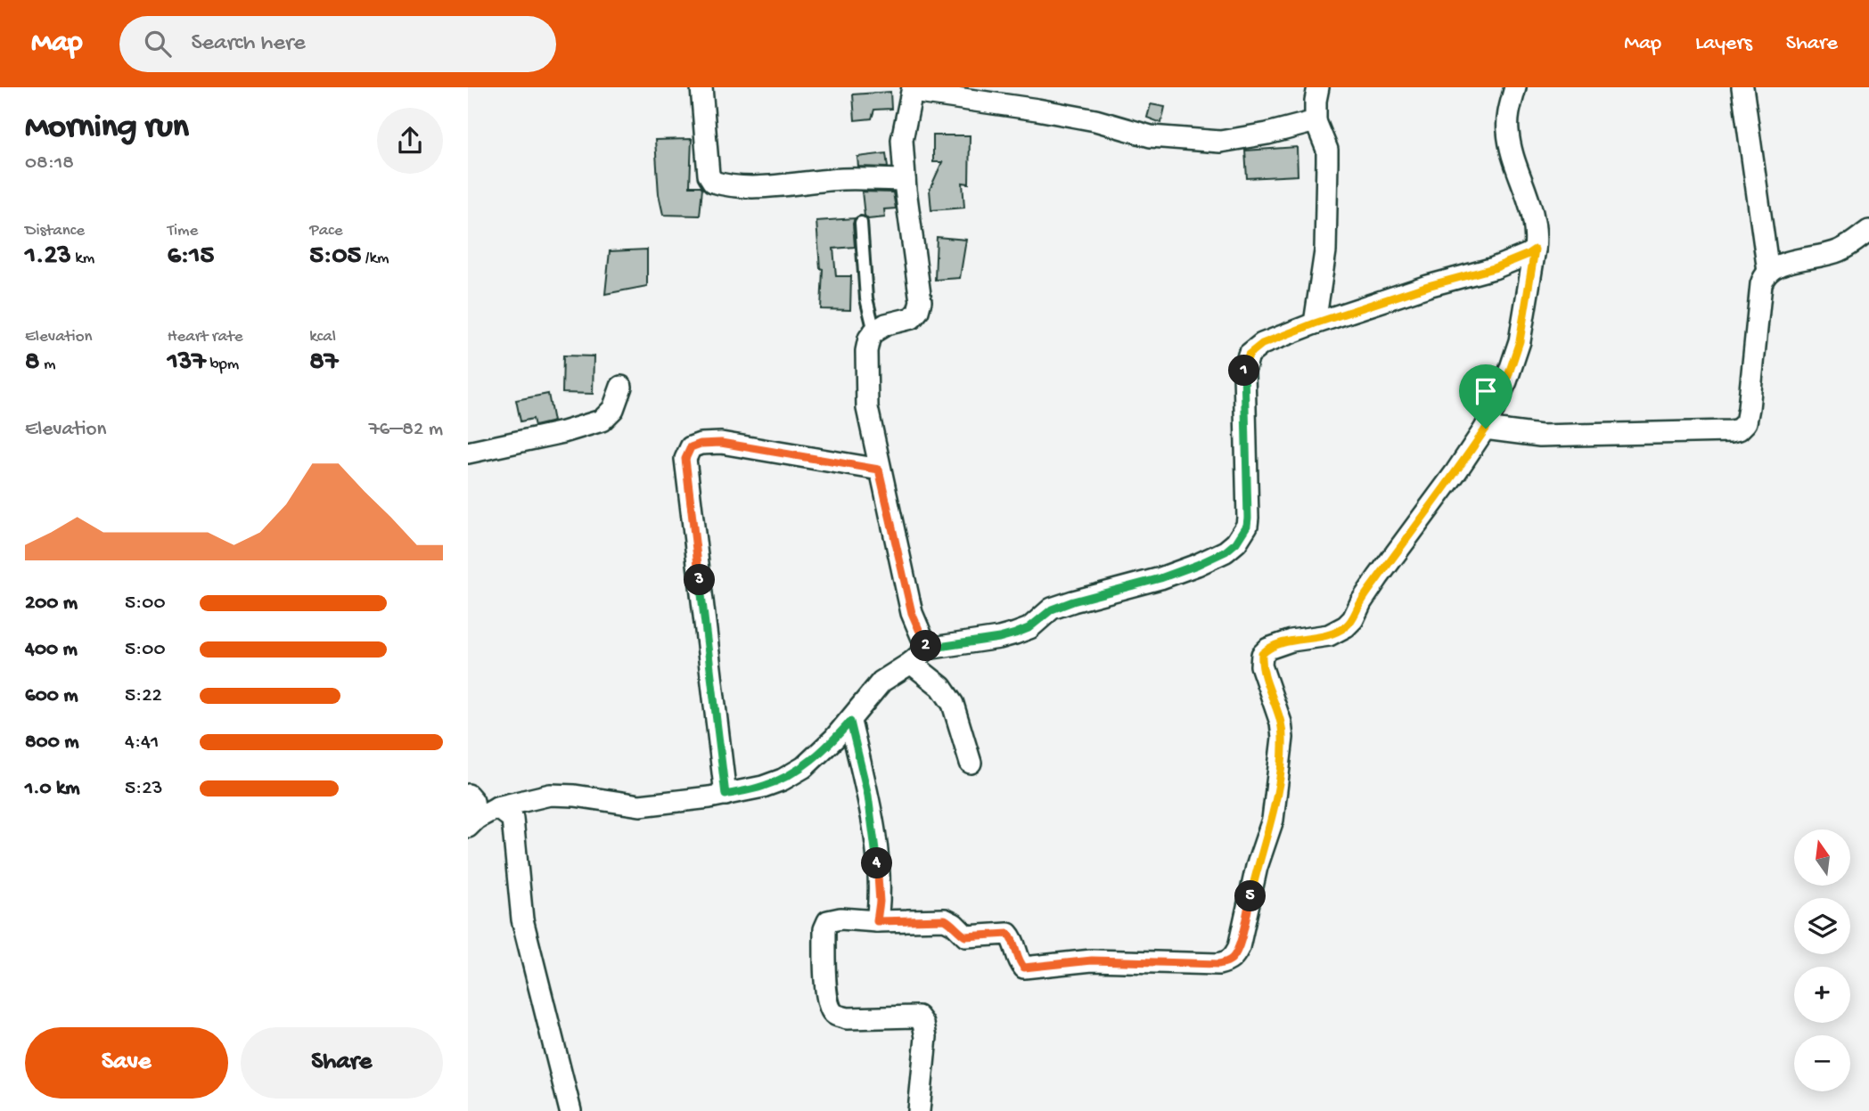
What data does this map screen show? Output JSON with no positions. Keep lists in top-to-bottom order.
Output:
{
  "north": "top",
  "page": {
    "header": "Map",
    "search": "Search here",
    "nav": ["Map", "Layers", "Share"],
    "heading": ["Morning run", "08:18"],
    "stats": [
      ["Distance", "1.23 km"],
      ["Time", "6:15"],
      ["Pace", "5:05 /km"],
      ["Elevation", "8 m"],
      ["Heart rate", "137 bpm"],
      ["kcal", "87"]
    ],
    "pins": [
      "1",
      "3",
      "2",
      "4",
      "5"
    ],
    "chart": ["Elevation", "76–82 m"],
    "list": [
      {
        "name": "200 m",
        "note": "5:00"
      },
      {
        "name": "400 m",
        "note": "5:00"
      },
      {
        "name": "600 m",
        "note": "5:22"
      },
      {
        "name": "800 m",
        "note": "4:41"
      },
      {
        "name": "1.0 km",
        "note": "5:23"
      }
    ],
    "map_buttons": ["+", "−"],
    "buttons": ["Save", "Share"]
  }
}
